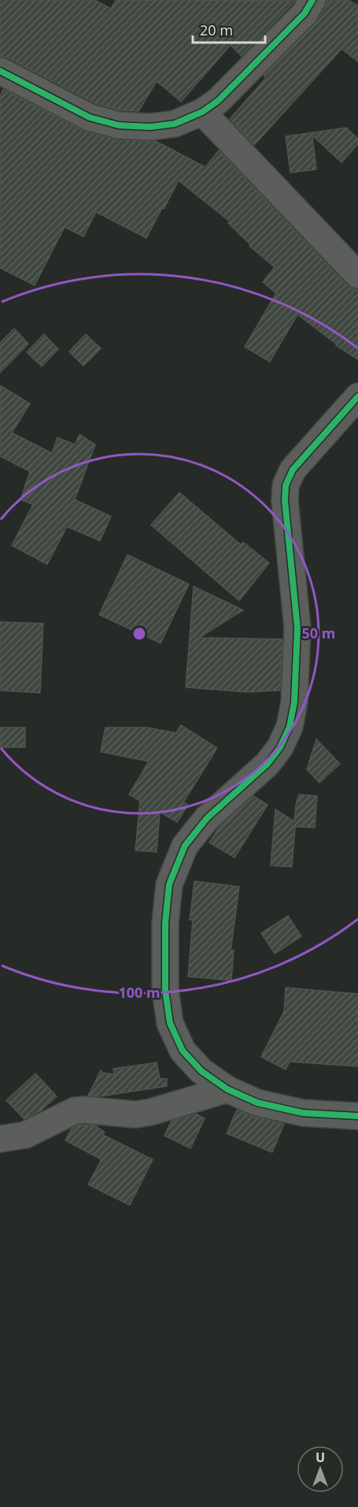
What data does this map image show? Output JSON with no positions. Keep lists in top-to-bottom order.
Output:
{
  "scale_bar": "20 m",
  "north": "top",
  "rings": ["50 m", "100 m"]
}
